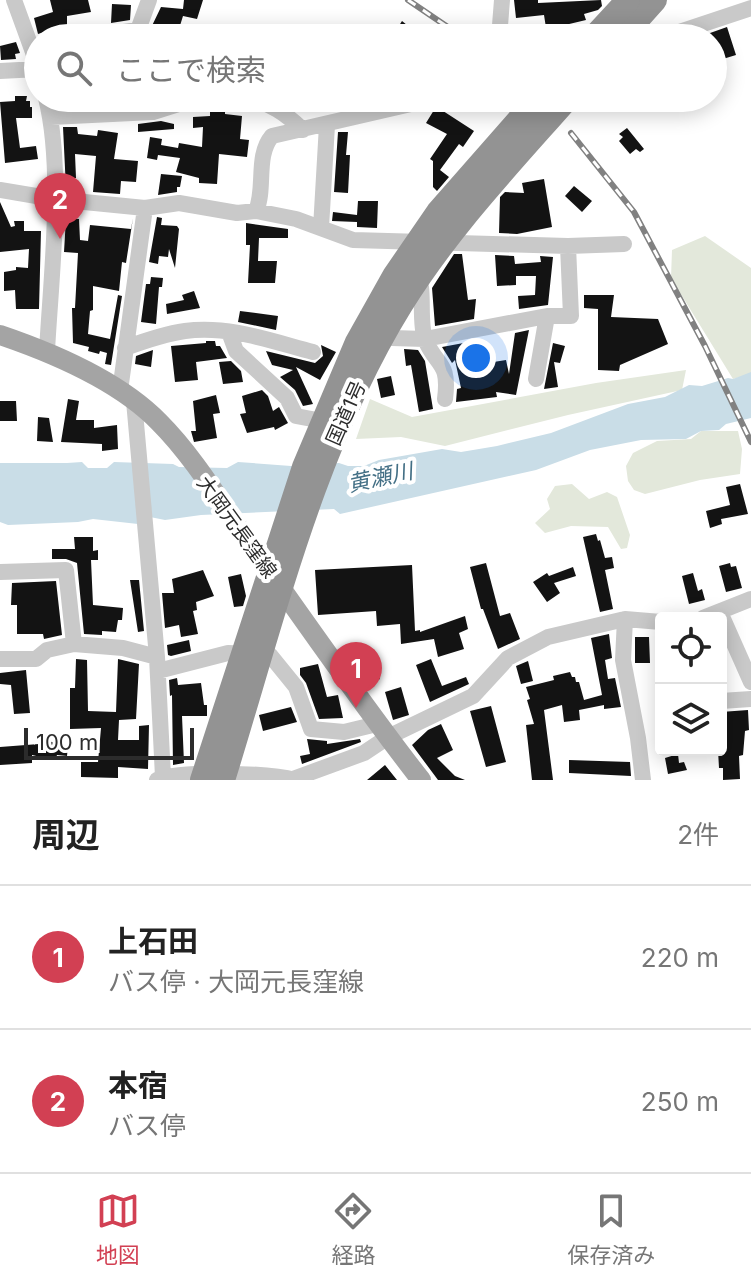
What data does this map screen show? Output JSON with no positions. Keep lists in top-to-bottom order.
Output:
{
  "streets": {
    "highway": ["国道1号"],
    "main road": ["大岡元長窪線"]
  },
  "water": ["黄瀬川"],
  "scale_bar": "100 m",
  "page": {
    "search": "ここで検索",
    "pins": ["2", "1"],
    "scale": "100 m",
    "heading": ["周辺", "2件"],
    "list": [
      {
        "mark": "1",
        "name": "上石田",
        "note": "バス停 · 大岡元長窪線",
        "value": "220 m"
      },
      {
        "mark": "2",
        "name": "本宿",
        "note": "バス停",
        "value": "250 m"
      }
    ],
    "nav": ["地図", "経路", "保存済み"]
  }
}
